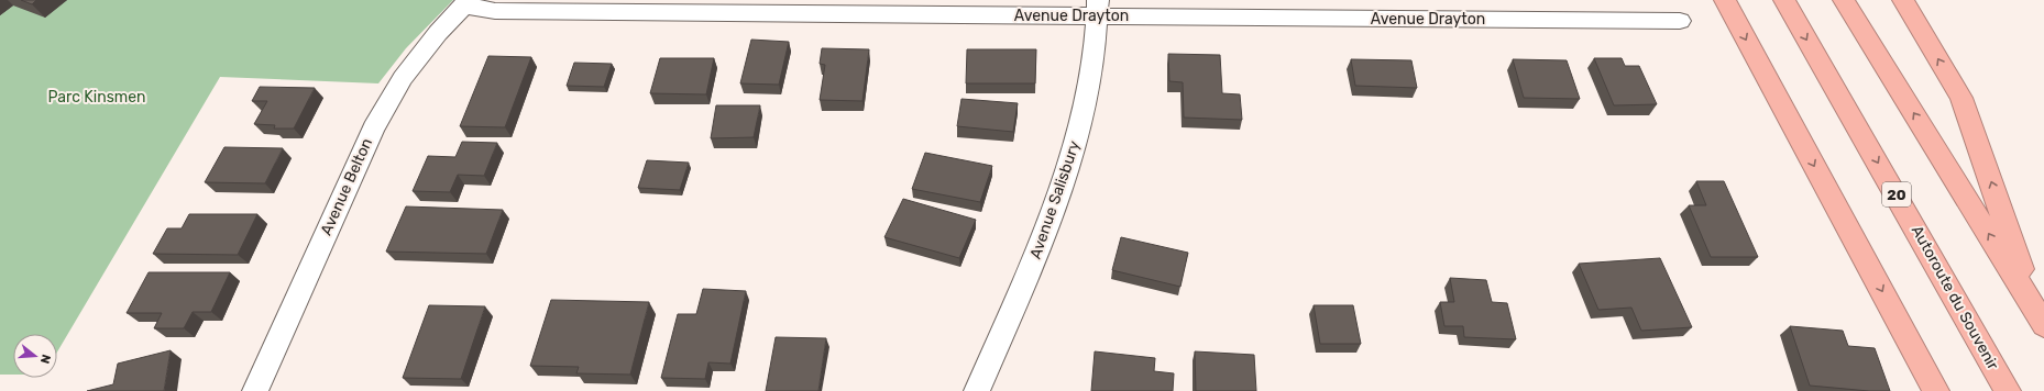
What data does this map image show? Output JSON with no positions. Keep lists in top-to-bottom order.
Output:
{
  "streets": {
    "highway": ["20", "Autoroute du Souvenir"],
    "street": ["Avenue Drayton", "Avenue Belton", "Avenue Salisbury"]
  },
  "crossings": [
    ["Avenue Drayton", "Avenue Belton"],
    ["Avenue Drayton", "Avenue Salisbury"]
  ],
  "parks": ["Parc Kinsmen"],
  "north": "right"
}
